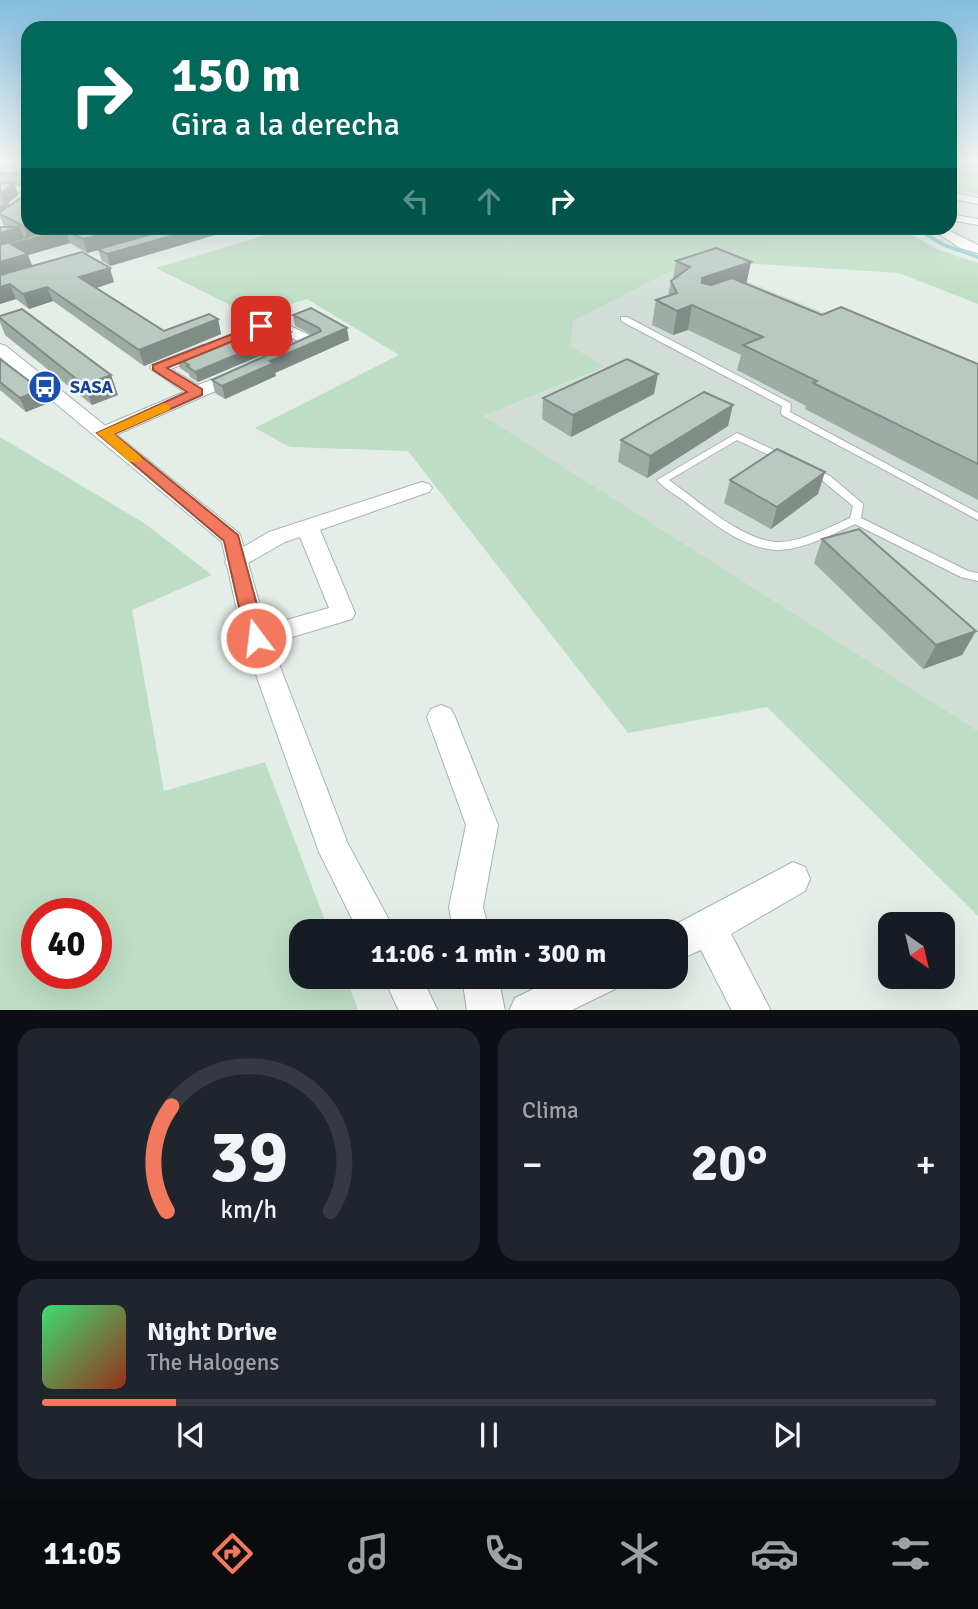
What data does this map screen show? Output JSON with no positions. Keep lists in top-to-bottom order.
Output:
{
  "places": {
    "bus stop": ["SASA"]
  },
  "north": "bottom right",
  "page": {
    "turn": ["150 m", "Gira a la derecha"],
    "limit": "40",
    "trip": "11:06 · 1 min · 300 m",
    "tile": "Clima",
    "heat": ["−", "20°", "+"],
    "song": ["Night Drive", "The Halogens"],
    "tabs": "11:05",
    "gauge": ["39", "km/h"]
  }
}
